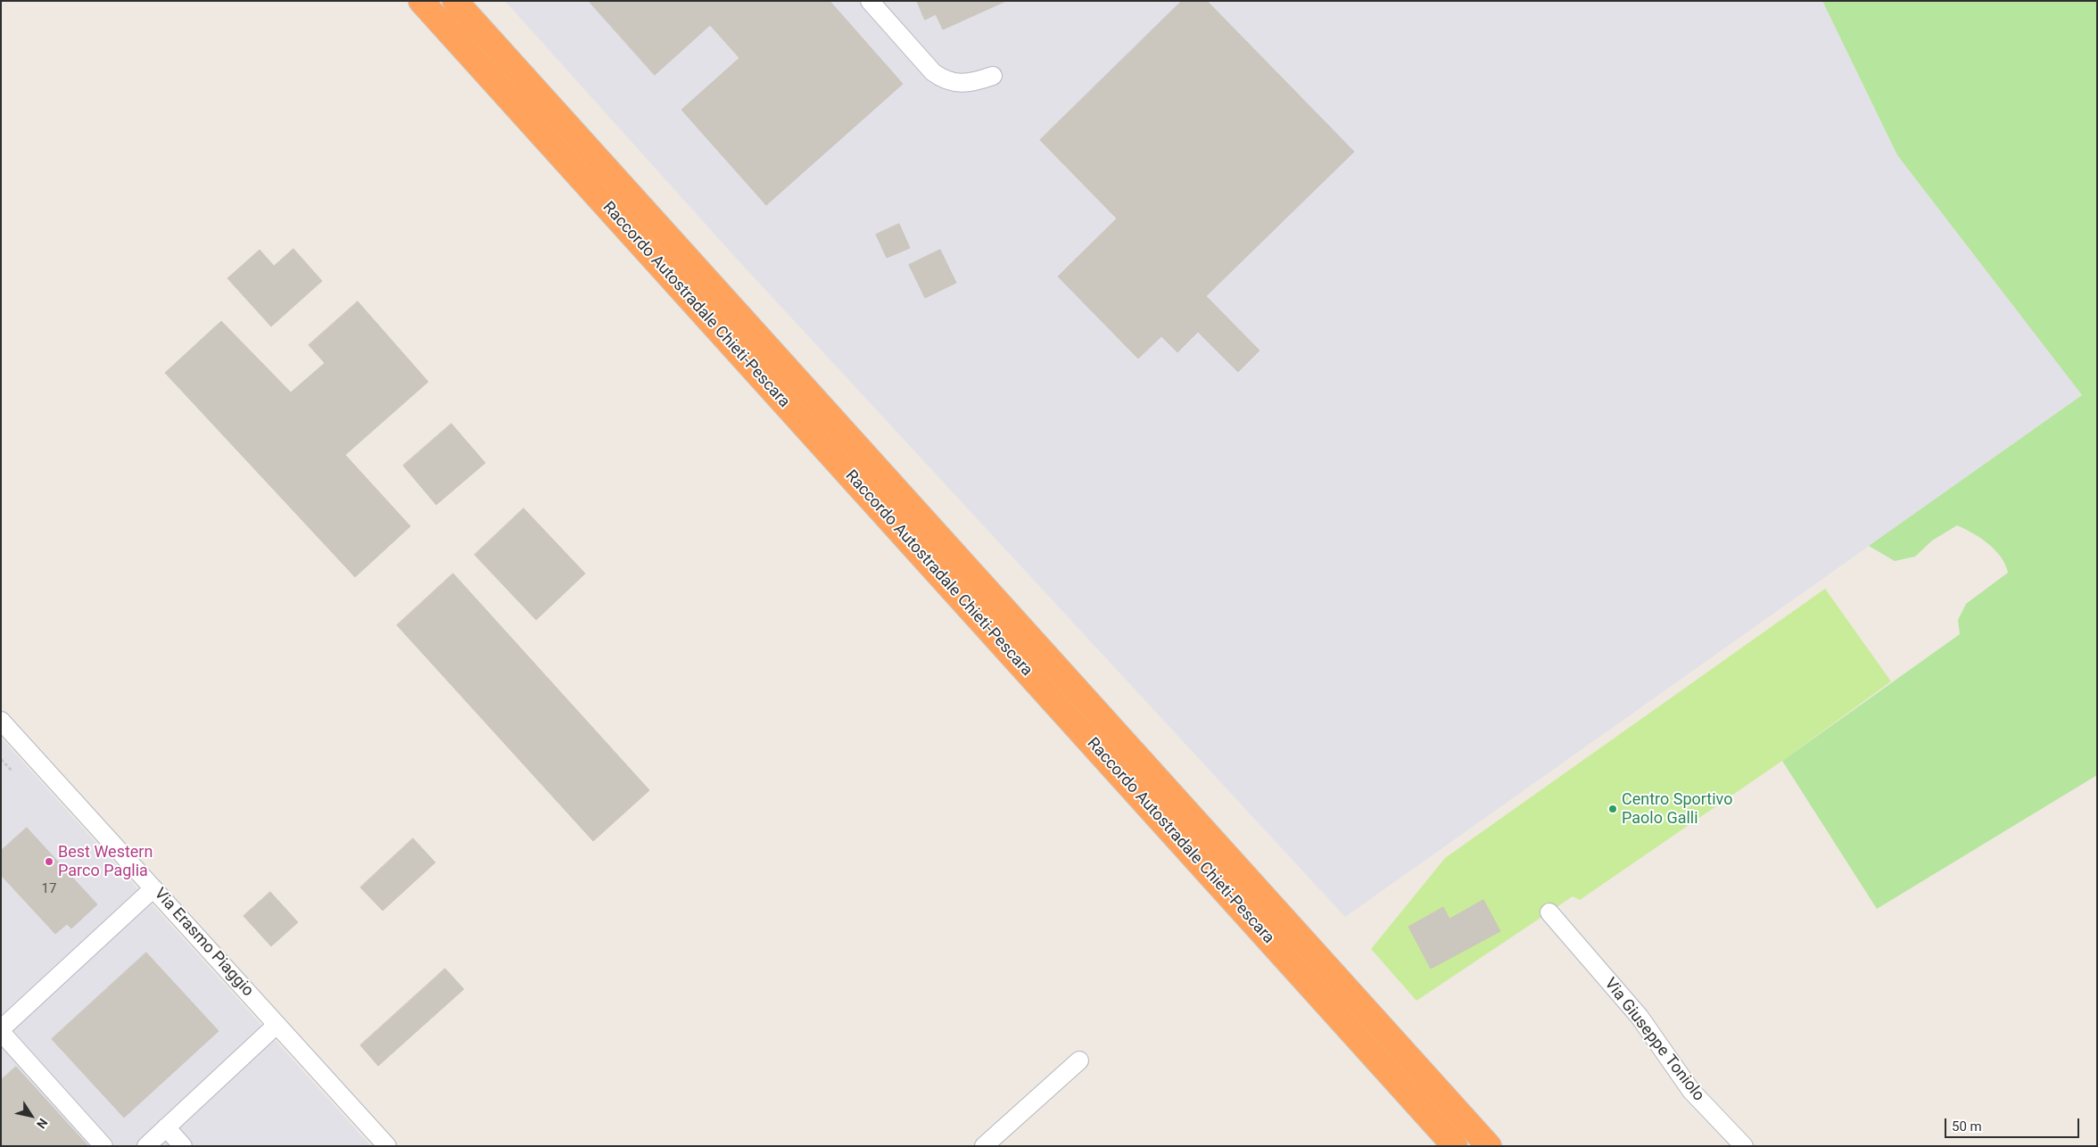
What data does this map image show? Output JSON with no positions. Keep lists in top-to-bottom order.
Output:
{
  "streets": {
    "highway": ["Raccordo Autostradale Chieti-Pescara"],
    "street": ["Via Erasmo Piaggio", "Via Giuseppe Toniolo"]
  },
  "places": ["Centro Sportivo Paolo Galli", "Best Western Parco Paglia"],
  "house_numbers": ["17"],
  "scale_bar": "50 m",
  "north": "bottom right"
}
